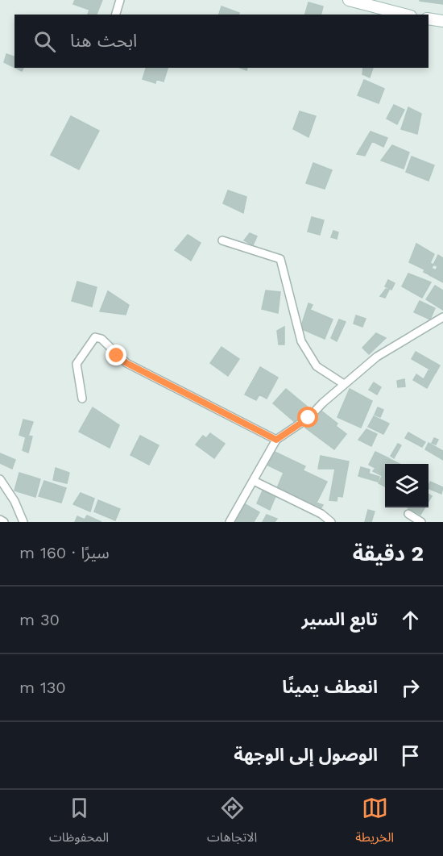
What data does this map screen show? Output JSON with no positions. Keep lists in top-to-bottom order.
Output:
{
  "page": {
    "search": "ابحث هنا",
    "heading": ["2 دقيقة", "سيرًا · 160 m"],
    "list": [
      ["تابع السير", "30 m"],
      ["انعطف يمينًا", "130 m"],
      "الوصول إلى الوجهة"
    ],
    "nav": ["الخريطة", "الاتجاهات", "المحفوظات"]
  }
}
